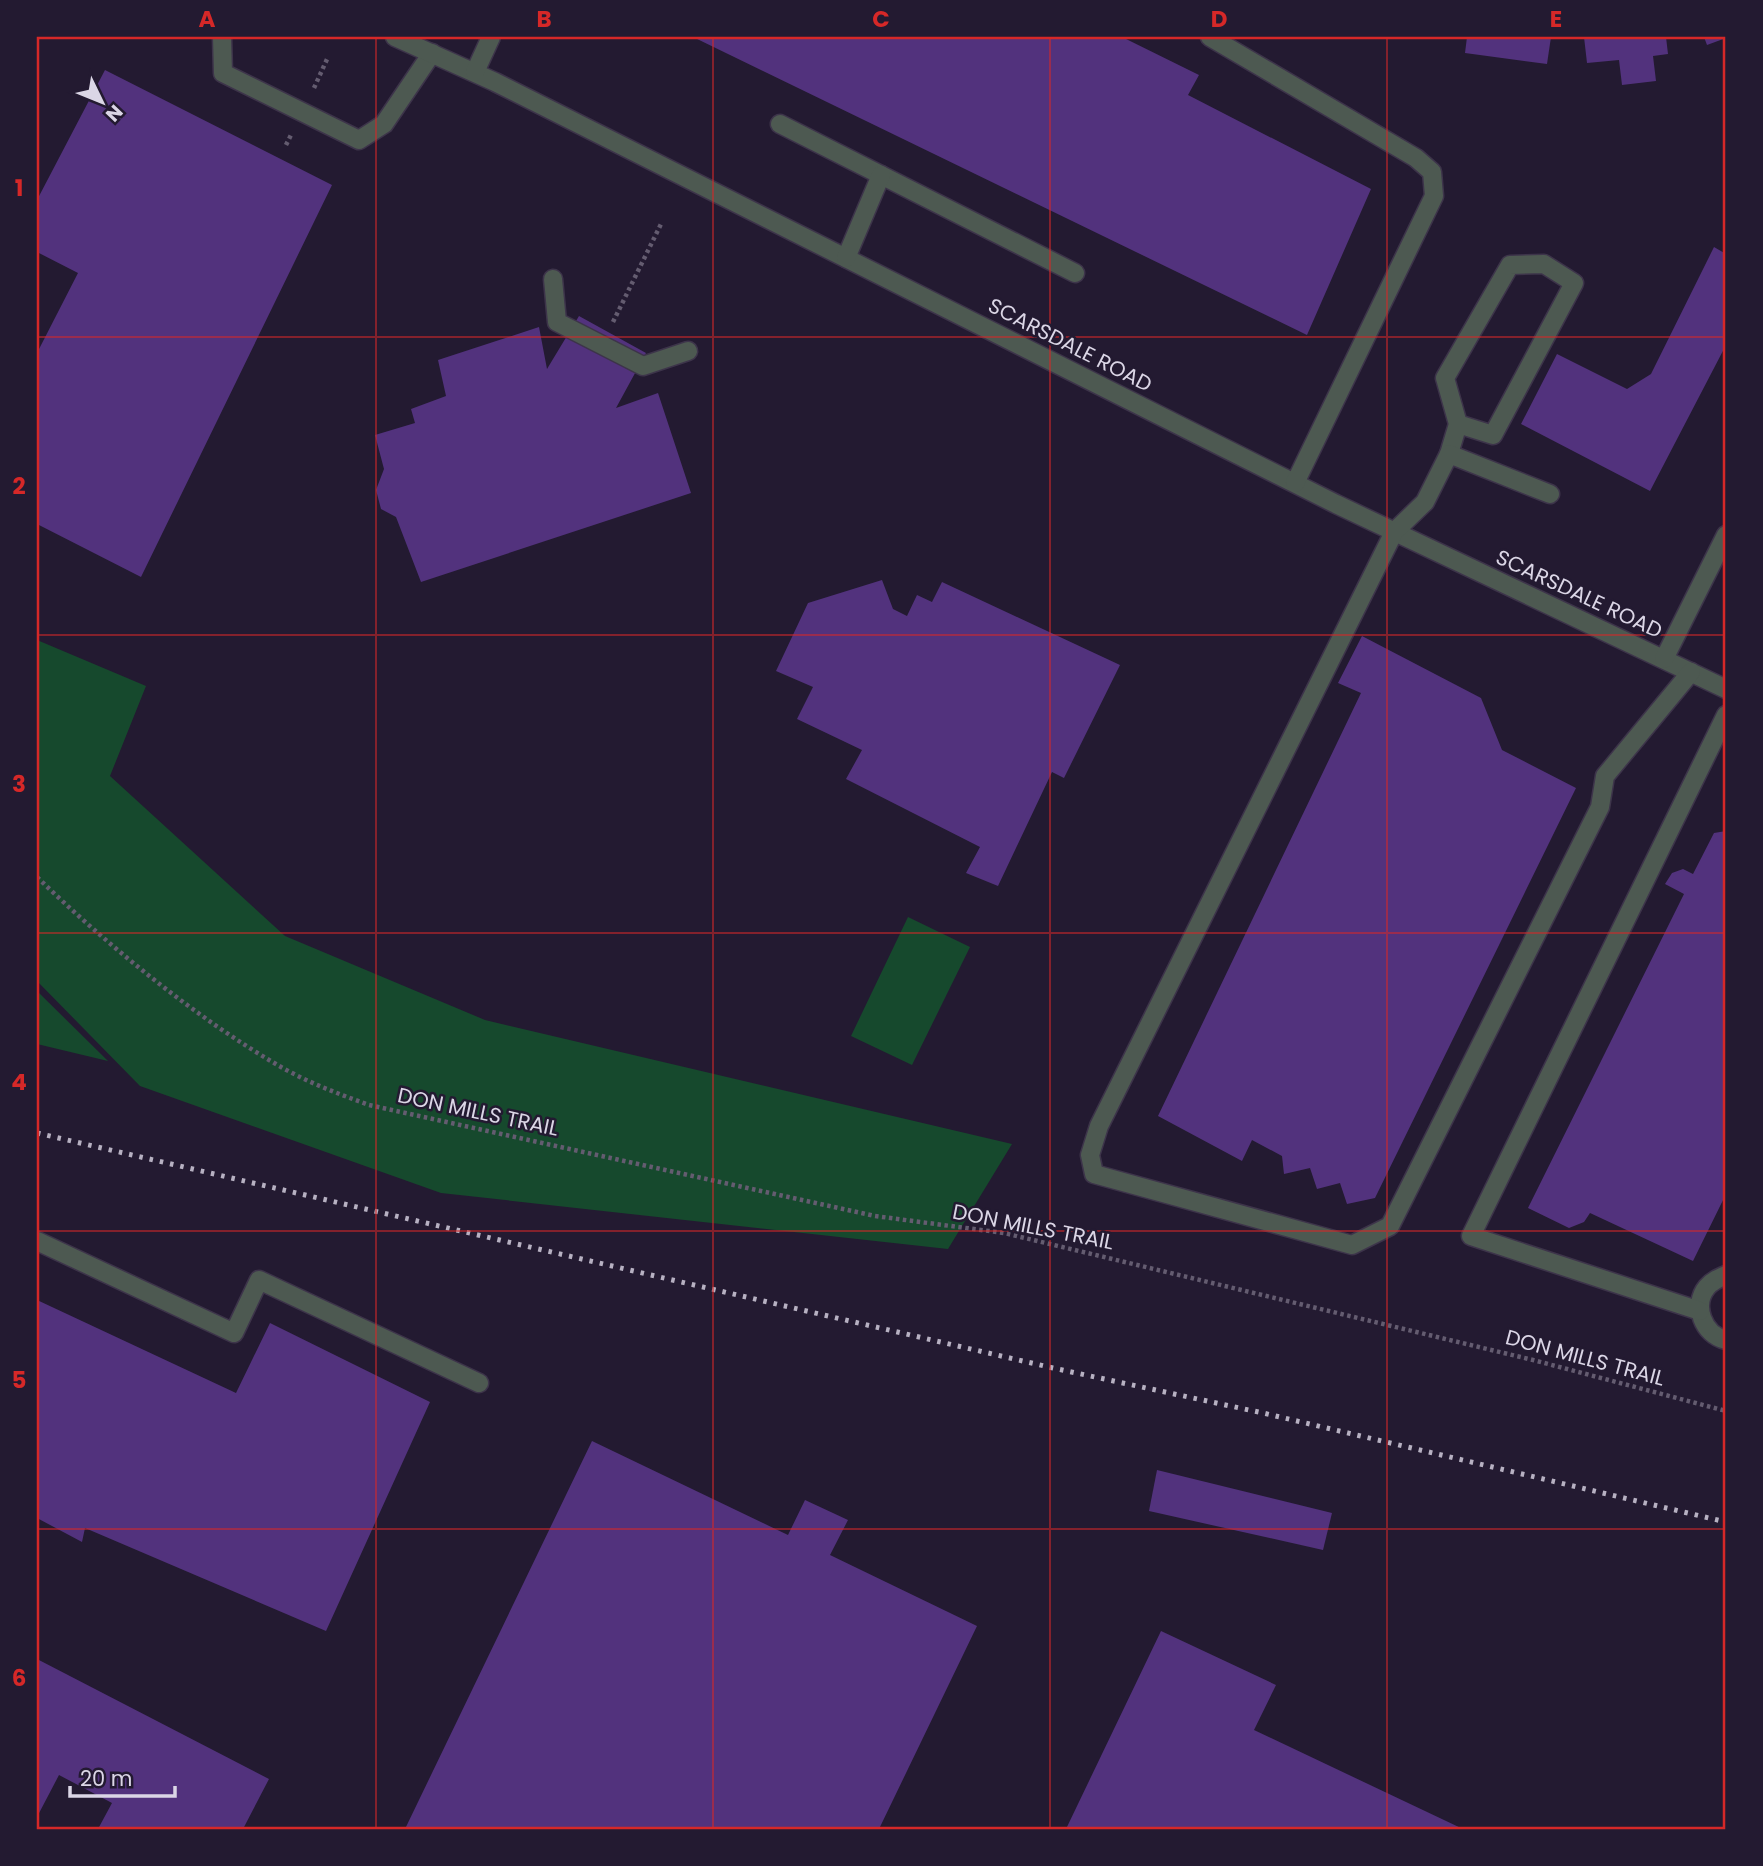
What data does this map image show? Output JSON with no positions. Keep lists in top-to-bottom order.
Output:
{
  "streets": {
    "street": ["SCARSDALE ROAD"],
    "path": ["DON MILLS TRAIL"]
  },
  "scale_bar": "20 m",
  "north": "bottom right",
  "grid": {
    "columns": [
      "A",
      "B",
      "C",
      "D",
      "E"
    ],
    "rows": [
      "1",
      "2",
      "3",
      "4",
      "5",
      "6"
    ]
  }
}
